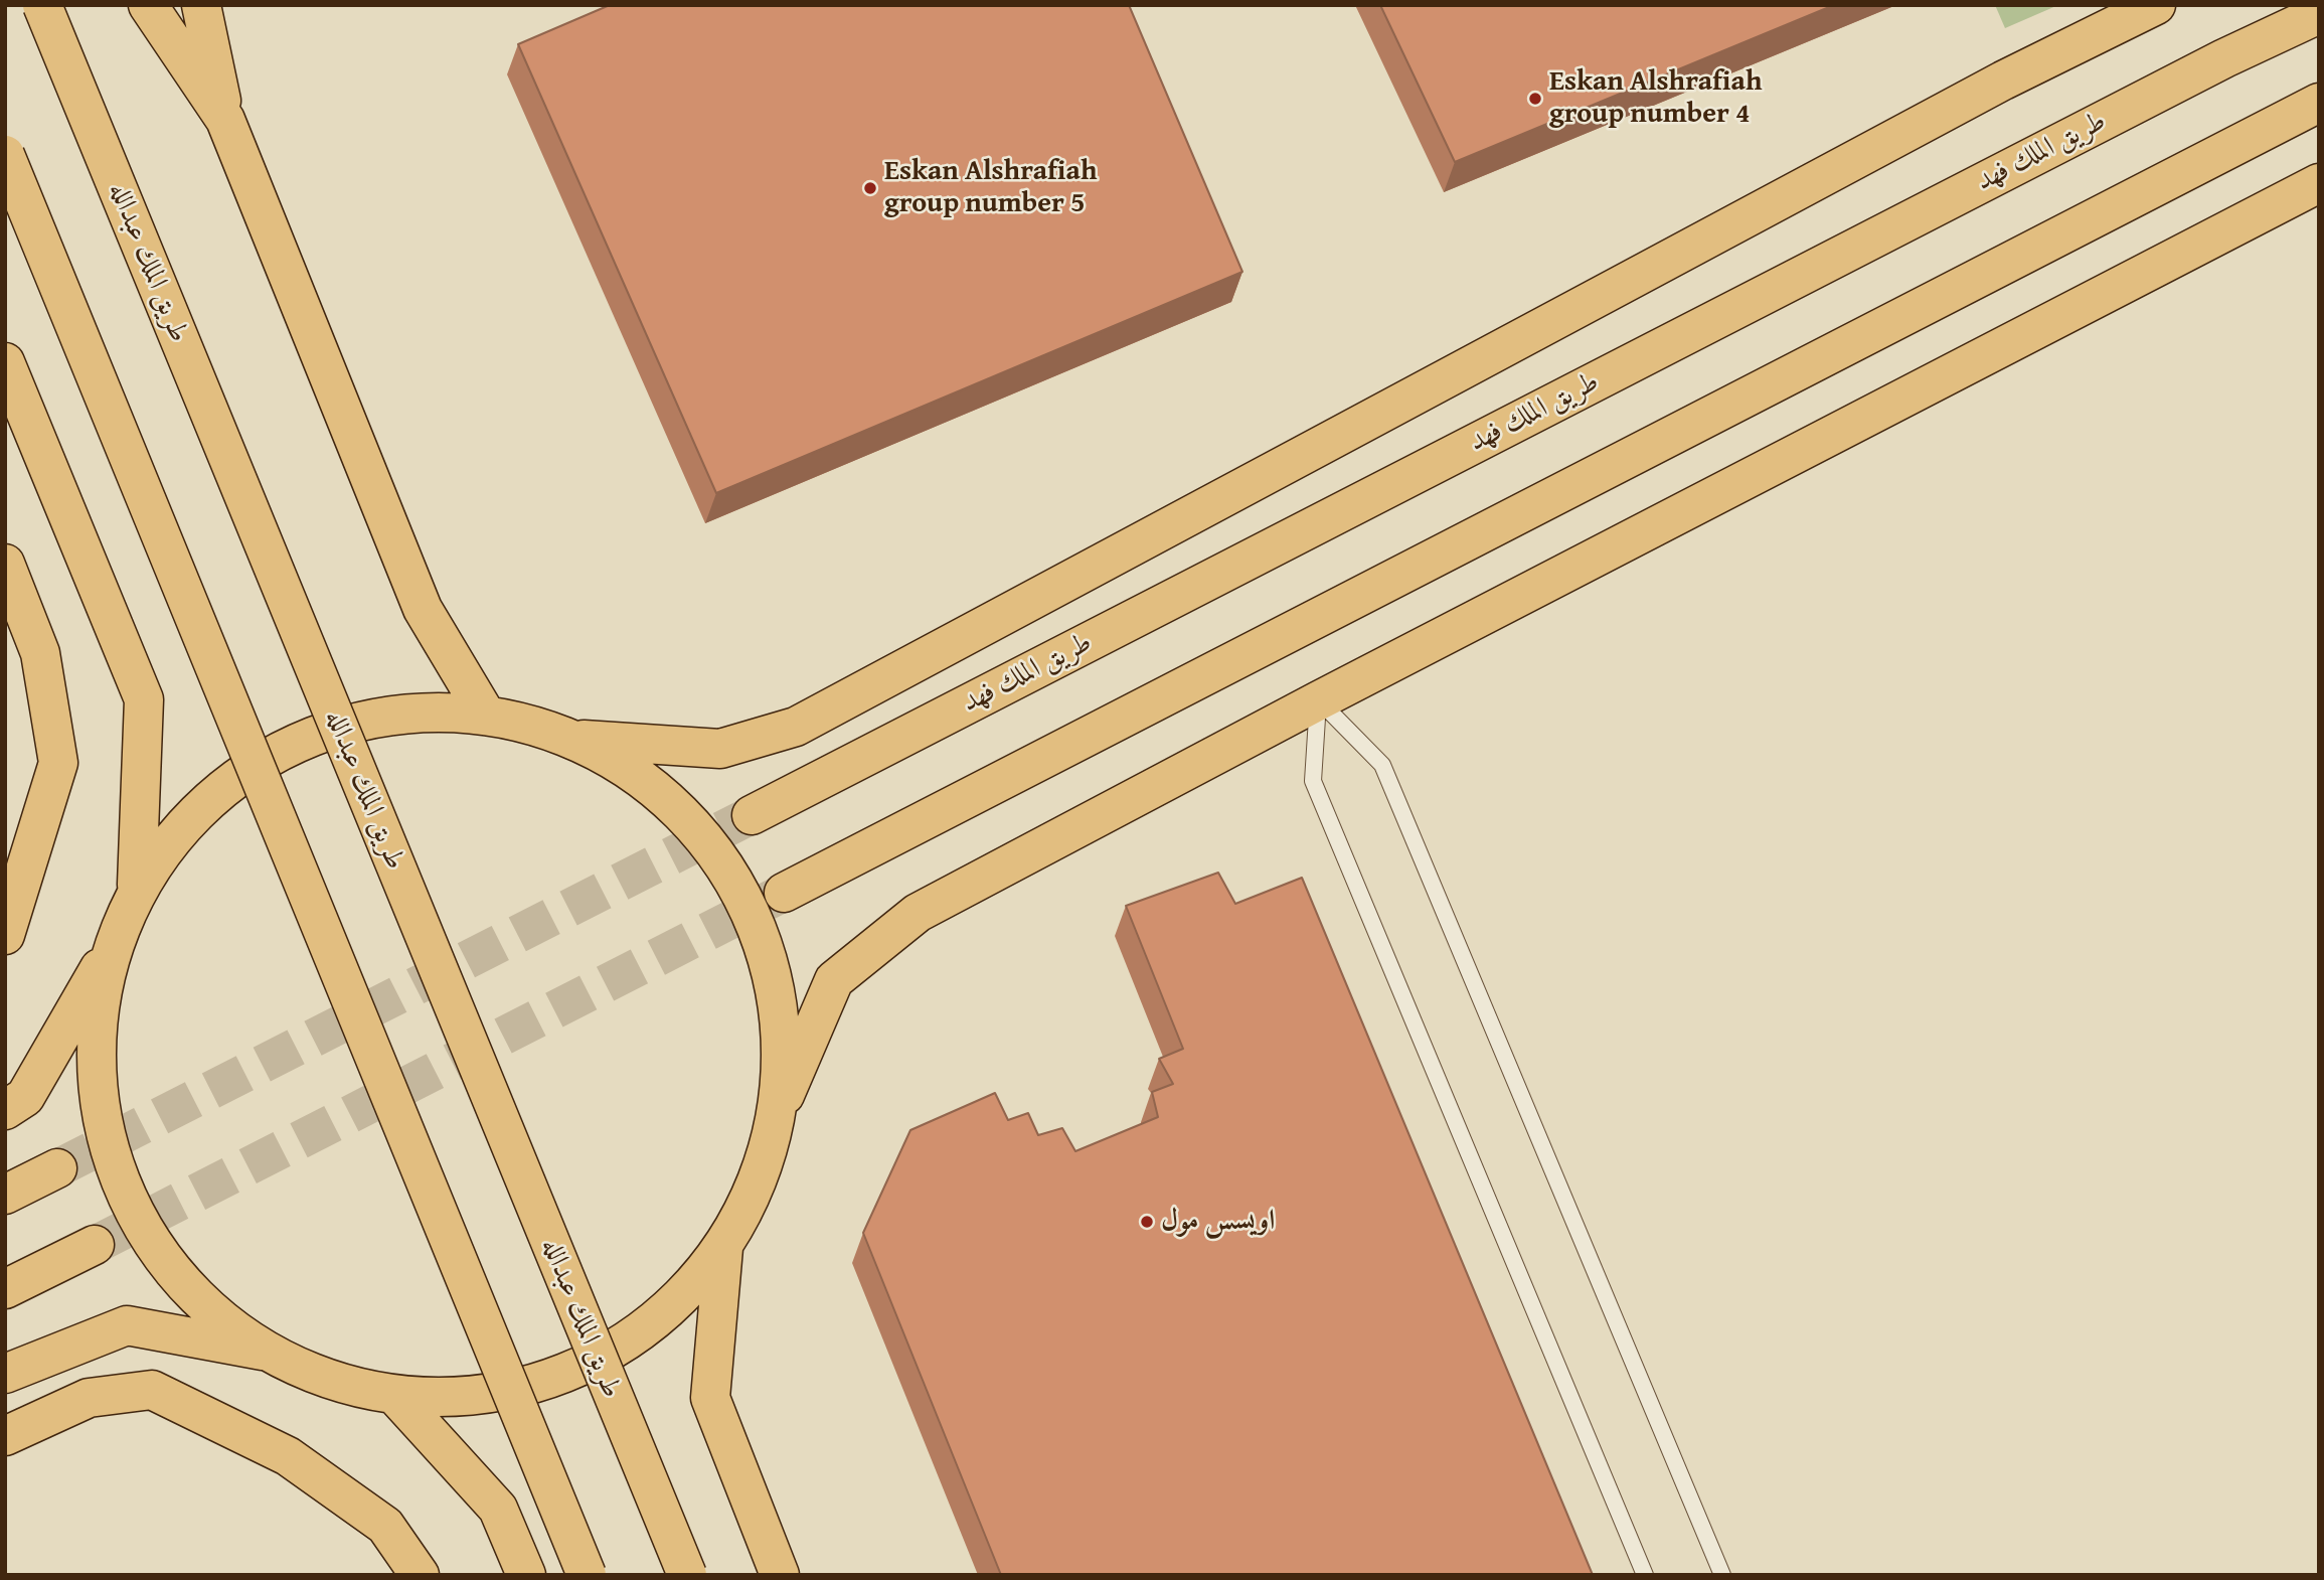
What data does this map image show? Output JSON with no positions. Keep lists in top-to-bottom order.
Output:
{
  "streets": {
    "main road": ["طريق الملك فهد", "طريق الملك عبدالله"]
  },
  "places": ["Eskan Alshrafiah group number 4", "Eskan Alshrafiah group number 5", "اويسس مول"]
}
